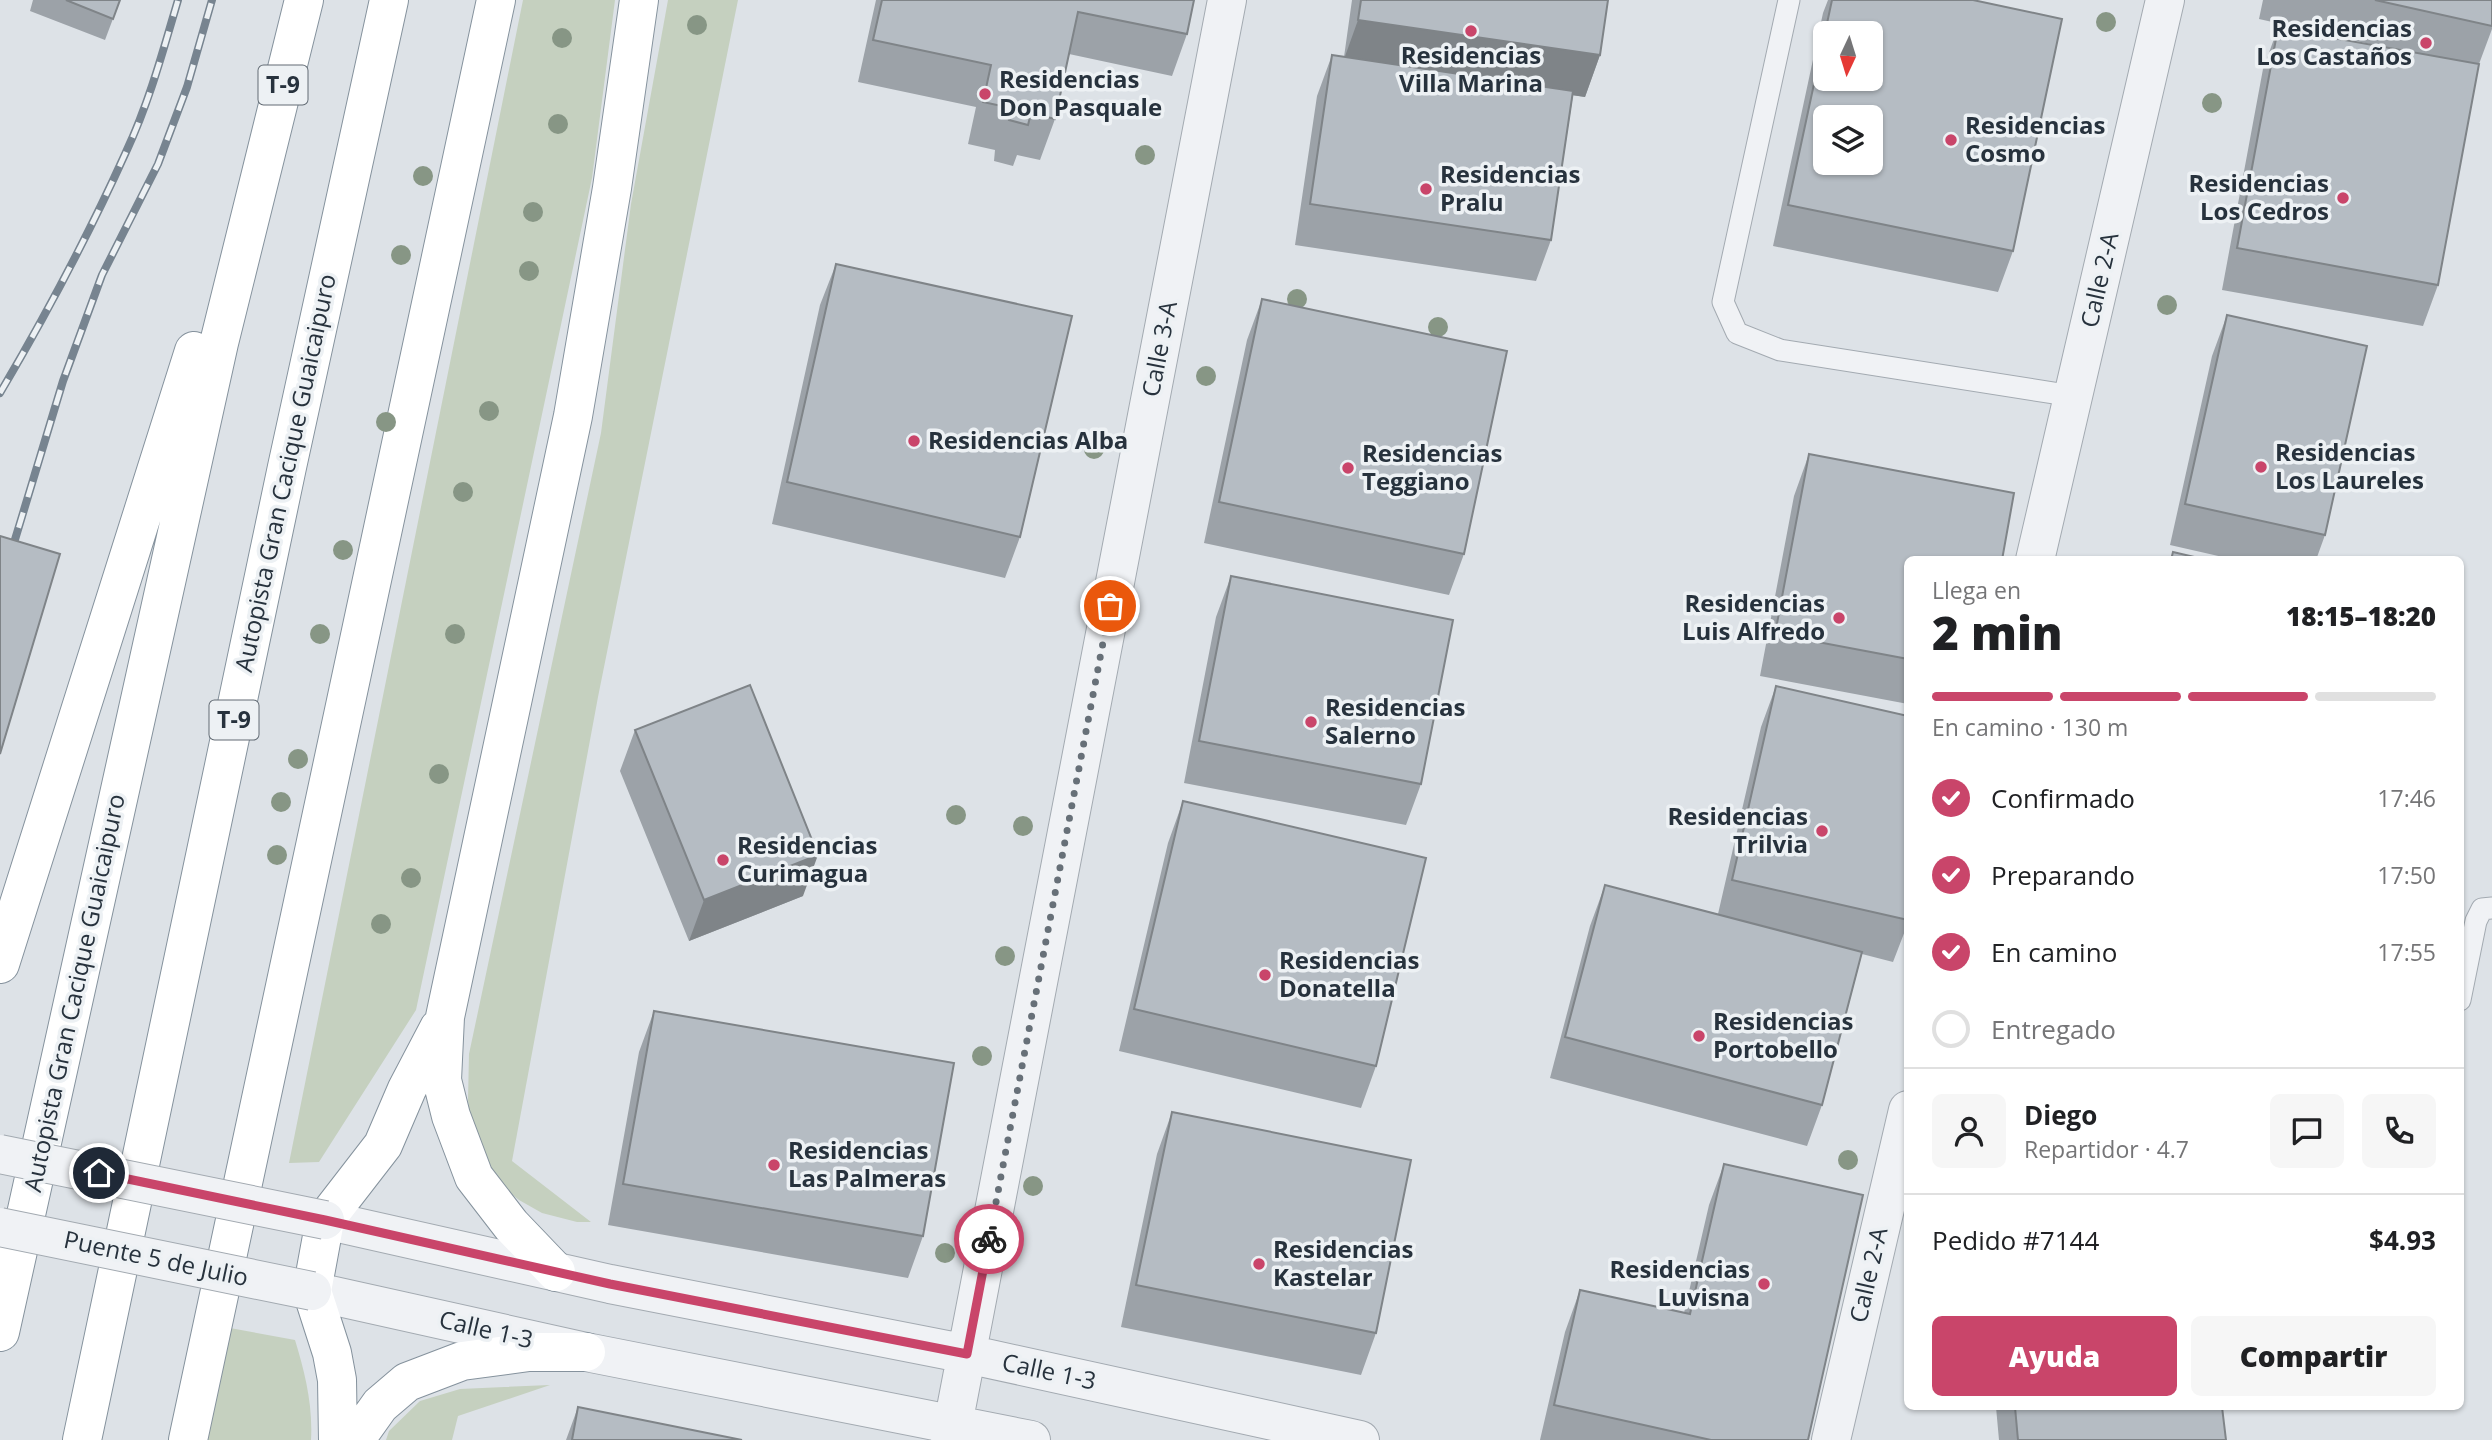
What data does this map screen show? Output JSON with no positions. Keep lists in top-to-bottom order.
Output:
{
  "streets": {
    "highway": ["T-9", "Autopista Gran Cacique Guaicaipuro"],
    "street": [
      "Calle 2-A",
      "Calle 3-A",
      "Puente 5 de Julio",
      "Calle 1-3"
    ]
  },
  "crossings": [
    ["Calle 3-A", "Calle 1-3"],
    ["Puente 5 de Julio", "Calle 1-3"]
  ],
  "places": [
    "Residencias Villa Marina",
    "Residencias Los Castaños",
    "Residencias Don Pasquale",
    "Residencias Cosmo",
    "Residencias Pralu",
    "Residencias Los Cedros",
    "Residencias Alba",
    "Residencias Los Laureles",
    "Residencias Teggiano",
    "Residencias Luis Alfredo",
    "Residencias Salerno",
    "Residencias Trilvia",
    "Residencias Curimagua",
    "Residencias Donatella",
    "Residencias Portobello",
    "Residencias Las Palmeras",
    "Residencias Kastelar",
    "Residencias Luvisna"
  ],
  "north": "bottom",
  "page": {
    "heading": ["2 min", "Llega en", "18:15–18:20"],
    "panel": [
      "Diego",
      "Repartidor · 4.7",
      "Pedido #7144",
      "$4.93"
    ],
    "bar": "En camino · 130 m",
    "list": [
      ["Confirmado", "17:46"],
      ["Preparando", "17:50"],
      ["En camino", "17:55"],
      "Entregado"
    ],
    "buttons": ["Ayuda", "Compartir"]
  }
}
